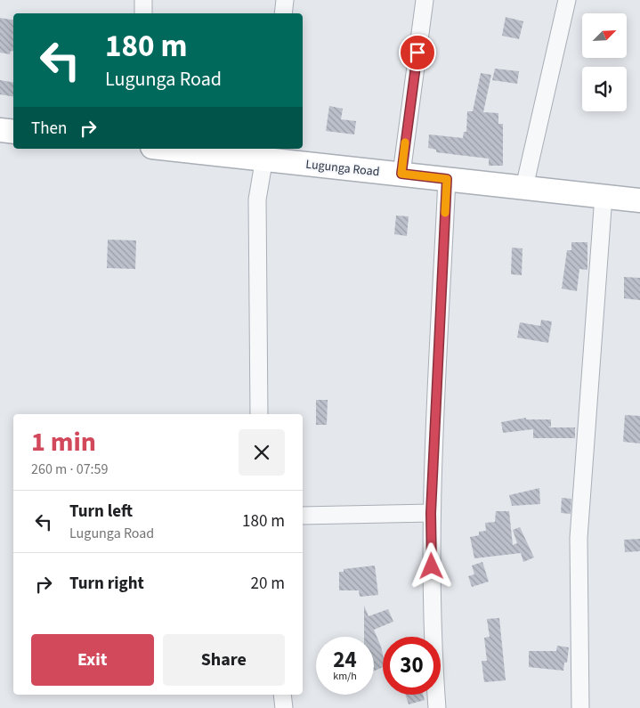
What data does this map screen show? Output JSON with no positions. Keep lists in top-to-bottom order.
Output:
{
  "streets": {
    "street": ["Lugunga Road"]
  },
  "north": "top right",
  "page": {
    "turn": ["180 m", "Lugunga Road"],
    "then": "Then",
    "heading": ["1 min", "260 m · 07:59"],
    "list": [
      {
        "name": "Turn left",
        "note": "Lugunga Road",
        "value": "180 m"
      },
      {
        "name": "Turn right",
        "value": "20 m"
      }
    ],
    "buttons": ["Exit", "Share"],
    "speed": "24 km/h",
    "limit": "30"
  }
}
